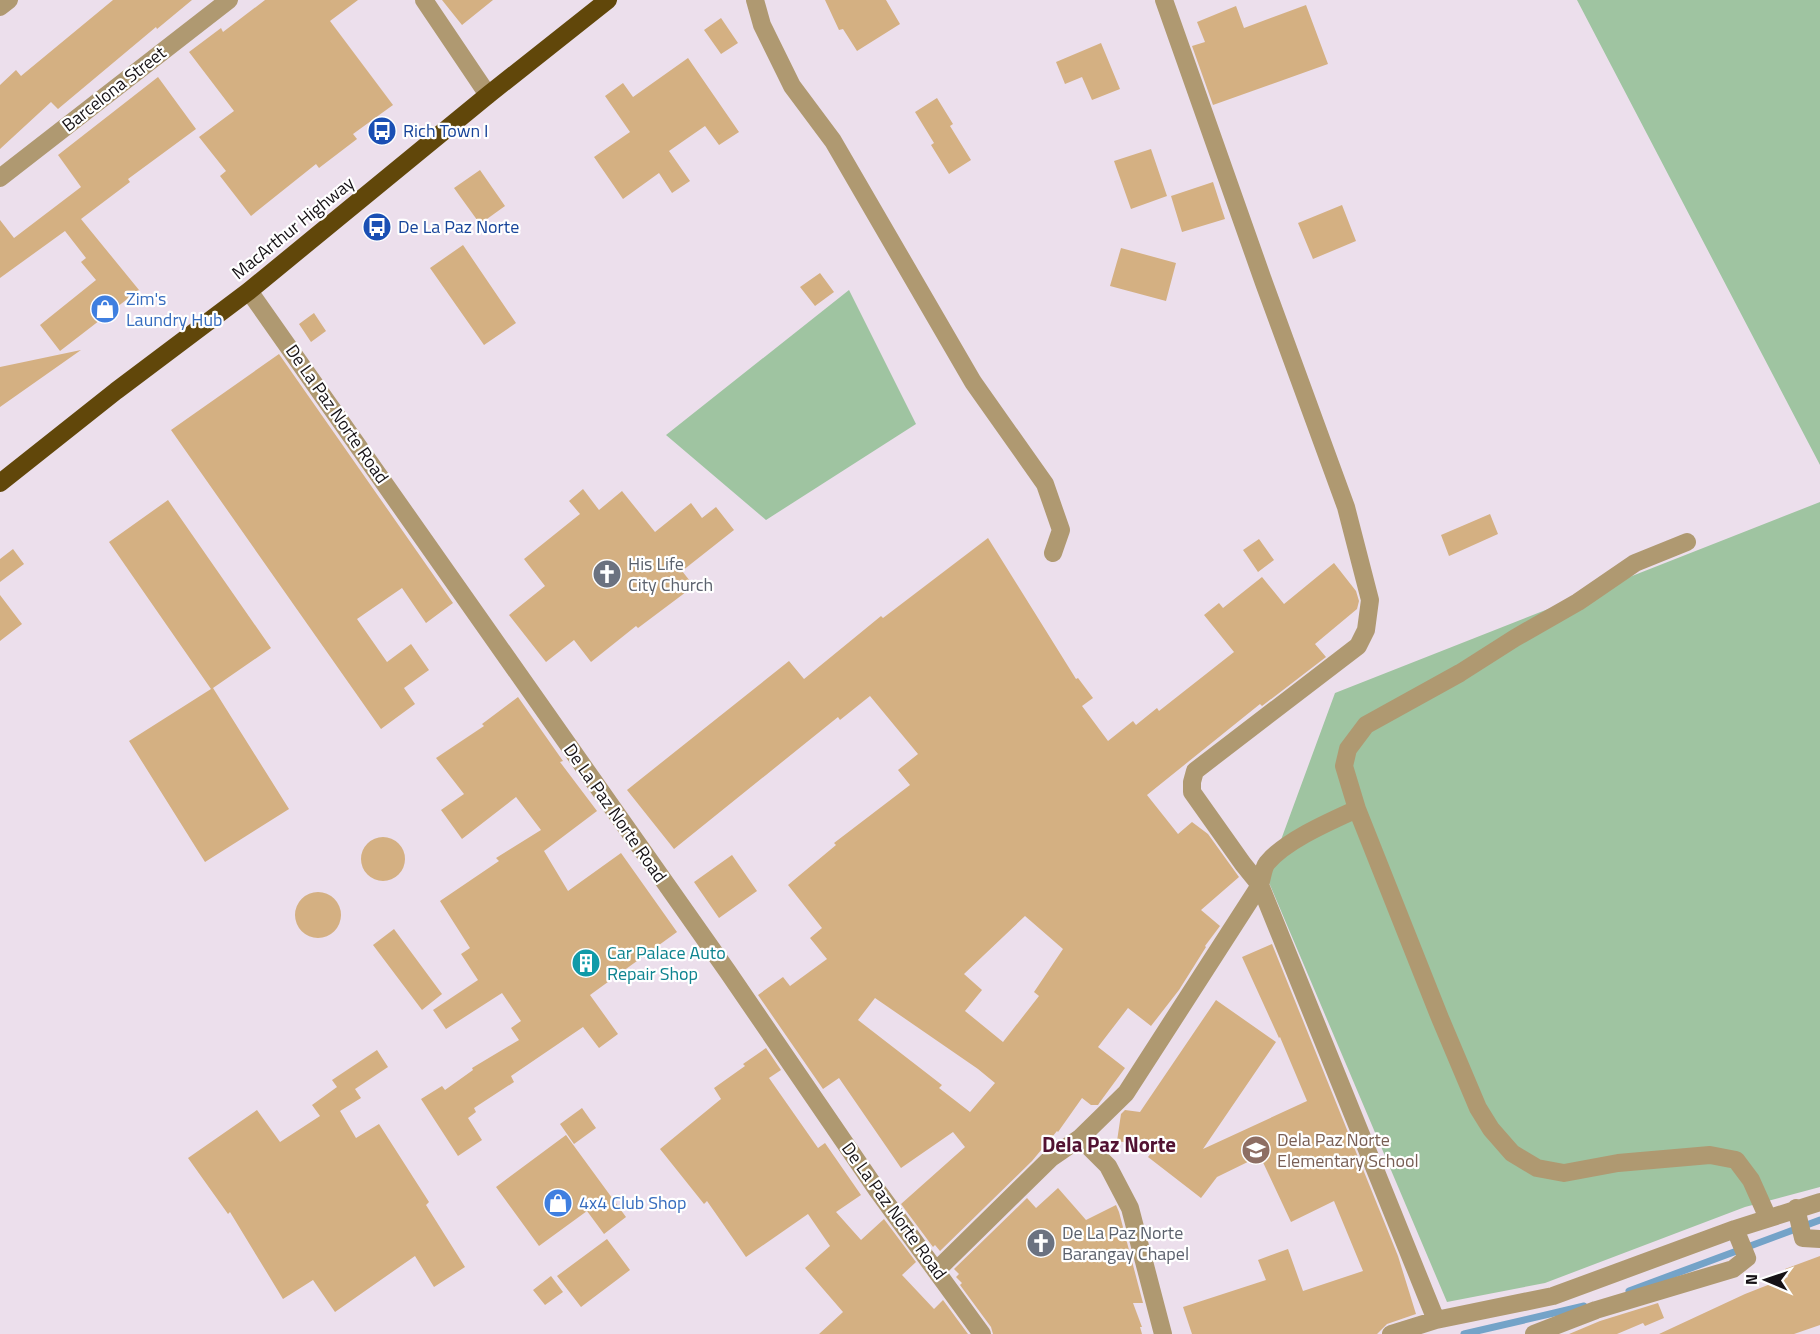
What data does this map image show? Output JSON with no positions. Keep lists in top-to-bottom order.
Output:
{
  "streets": {
    "highway": ["MacArthur Highway"],
    "street": ["Barcelona Street", "De La Paz Norte Road"]
  },
  "crossings": [
    ["MacArthur Highway", "De La Paz Norte Road"]
  ],
  "districts": ["Dela Paz Norte"],
  "places": {
    "bus stop": ["Rich Town I", "De La Paz Norte"],
    "shop": ["Zim's Laundry Hub", "4x4 Club Shop"],
    "church": ["His Life City Church", "De La Paz Norte Barangay Chapel"],
    "building": ["Car Palace Auto Repair Shop"],
    "school or university": ["Dela Paz Norte Elementary School"]
  },
  "north": "left"
}
